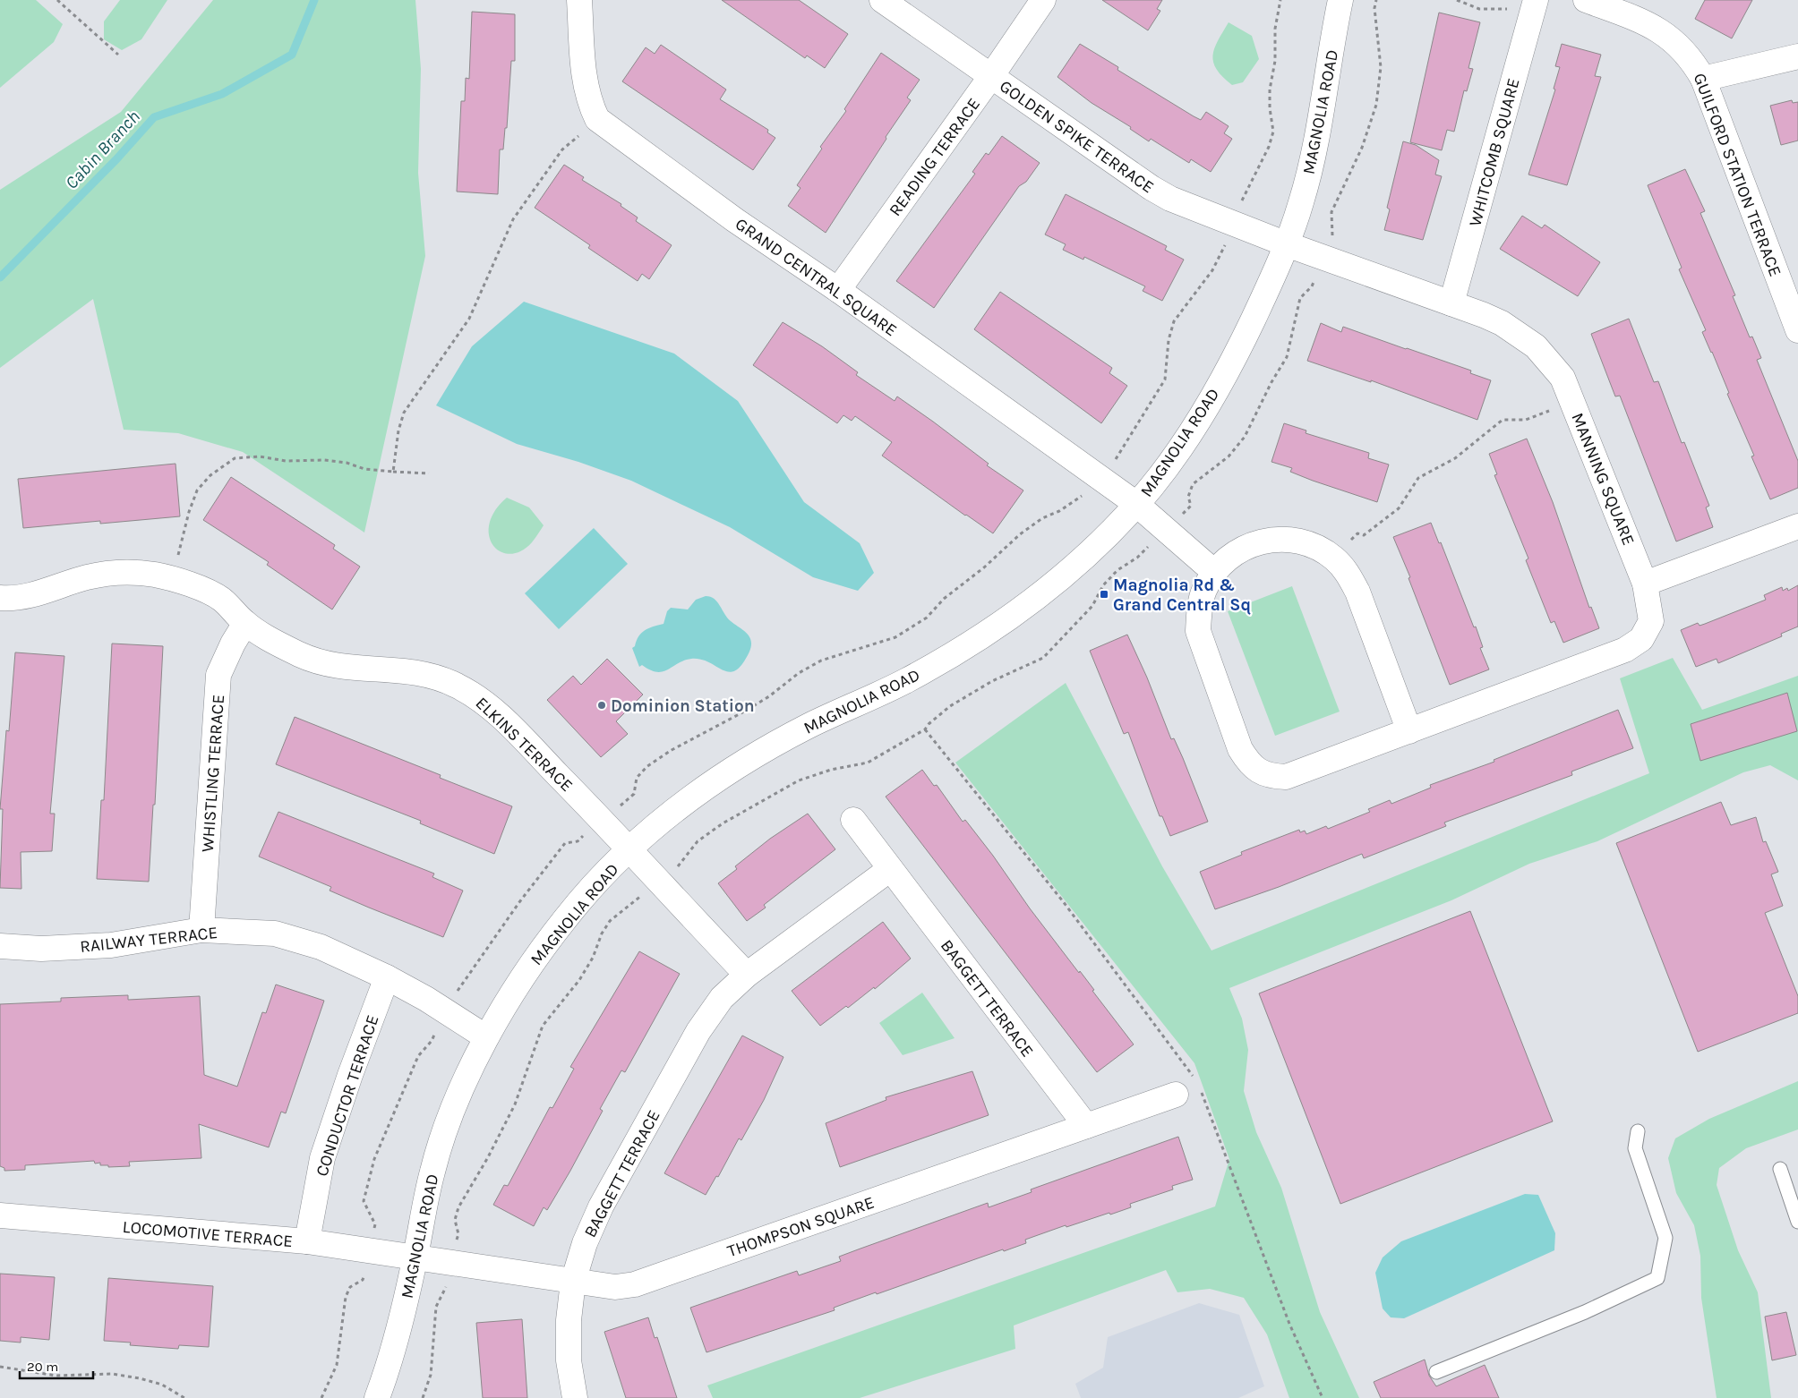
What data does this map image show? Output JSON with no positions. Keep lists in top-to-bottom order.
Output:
{
  "streets": {
    "street": [
      "MAGNOLIA ROAD",
      "GOLDEN SPIKE TERRACE",
      "WHITCOMB SQUARE",
      "READING TERRACE",
      "GUILFORD STATION TERRACE",
      "GRAND CENTRAL SQUARE",
      "MANNING SQUARE",
      "ELKINS TERRACE",
      "WHISTLING TERRACE",
      "RAILWAY TERRACE",
      "BAGGETT TERRACE",
      "CONDUCTOR TERRACE",
      "THOMPSON SQUARE",
      "LOCOMOTIVE TERRACE"
    ]
  },
  "crossings": [
    ["MAGNOLIA ROAD", "GOLDEN SPIKE TERRACE"],
    ["MAGNOLIA ROAD", "GRAND CENTRAL SQUARE"],
    ["MAGNOLIA ROAD", "MANNING SQUARE"],
    ["MAGNOLIA ROAD", "ELKINS TERRACE"],
    ["MAGNOLIA ROAD", "RAILWAY TERRACE"],
    ["MAGNOLIA ROAD", "THOMPSON SQUARE"],
    ["MAGNOLIA ROAD", "LOCOMOTIVE TERRACE"],
    ["GOLDEN SPIKE TERRACE", "READING TERRACE"],
    ["GOLDEN SPIKE TERRACE", "MANNING SQUARE"],
    ["WHITCOMB SQUARE", "MANNING SQUARE"],
    ["READING TERRACE", "GRAND CENTRAL SQUARE"],
    ["ELKINS TERRACE", "WHISTLING TERRACE"],
    ["WHISTLING TERRACE", "RAILWAY TERRACE"],
    ["RAILWAY TERRACE", "CONDUCTOR TERRACE"],
    ["BAGGETT TERRACE", "THOMPSON SQUARE"],
    ["CONDUCTOR TERRACE", "LOCOMOTIVE TERRACE"],
    ["THOMPSON SQUARE", "LOCOMOTIVE TERRACE"]
  ],
  "water": ["Cabin Branch"],
  "places": {
    "transit": ["Magnolia Rd & Grand Central Sq"],
    "other": ["Dominion Station"]
  },
  "scale_bar": "20 m"
}
